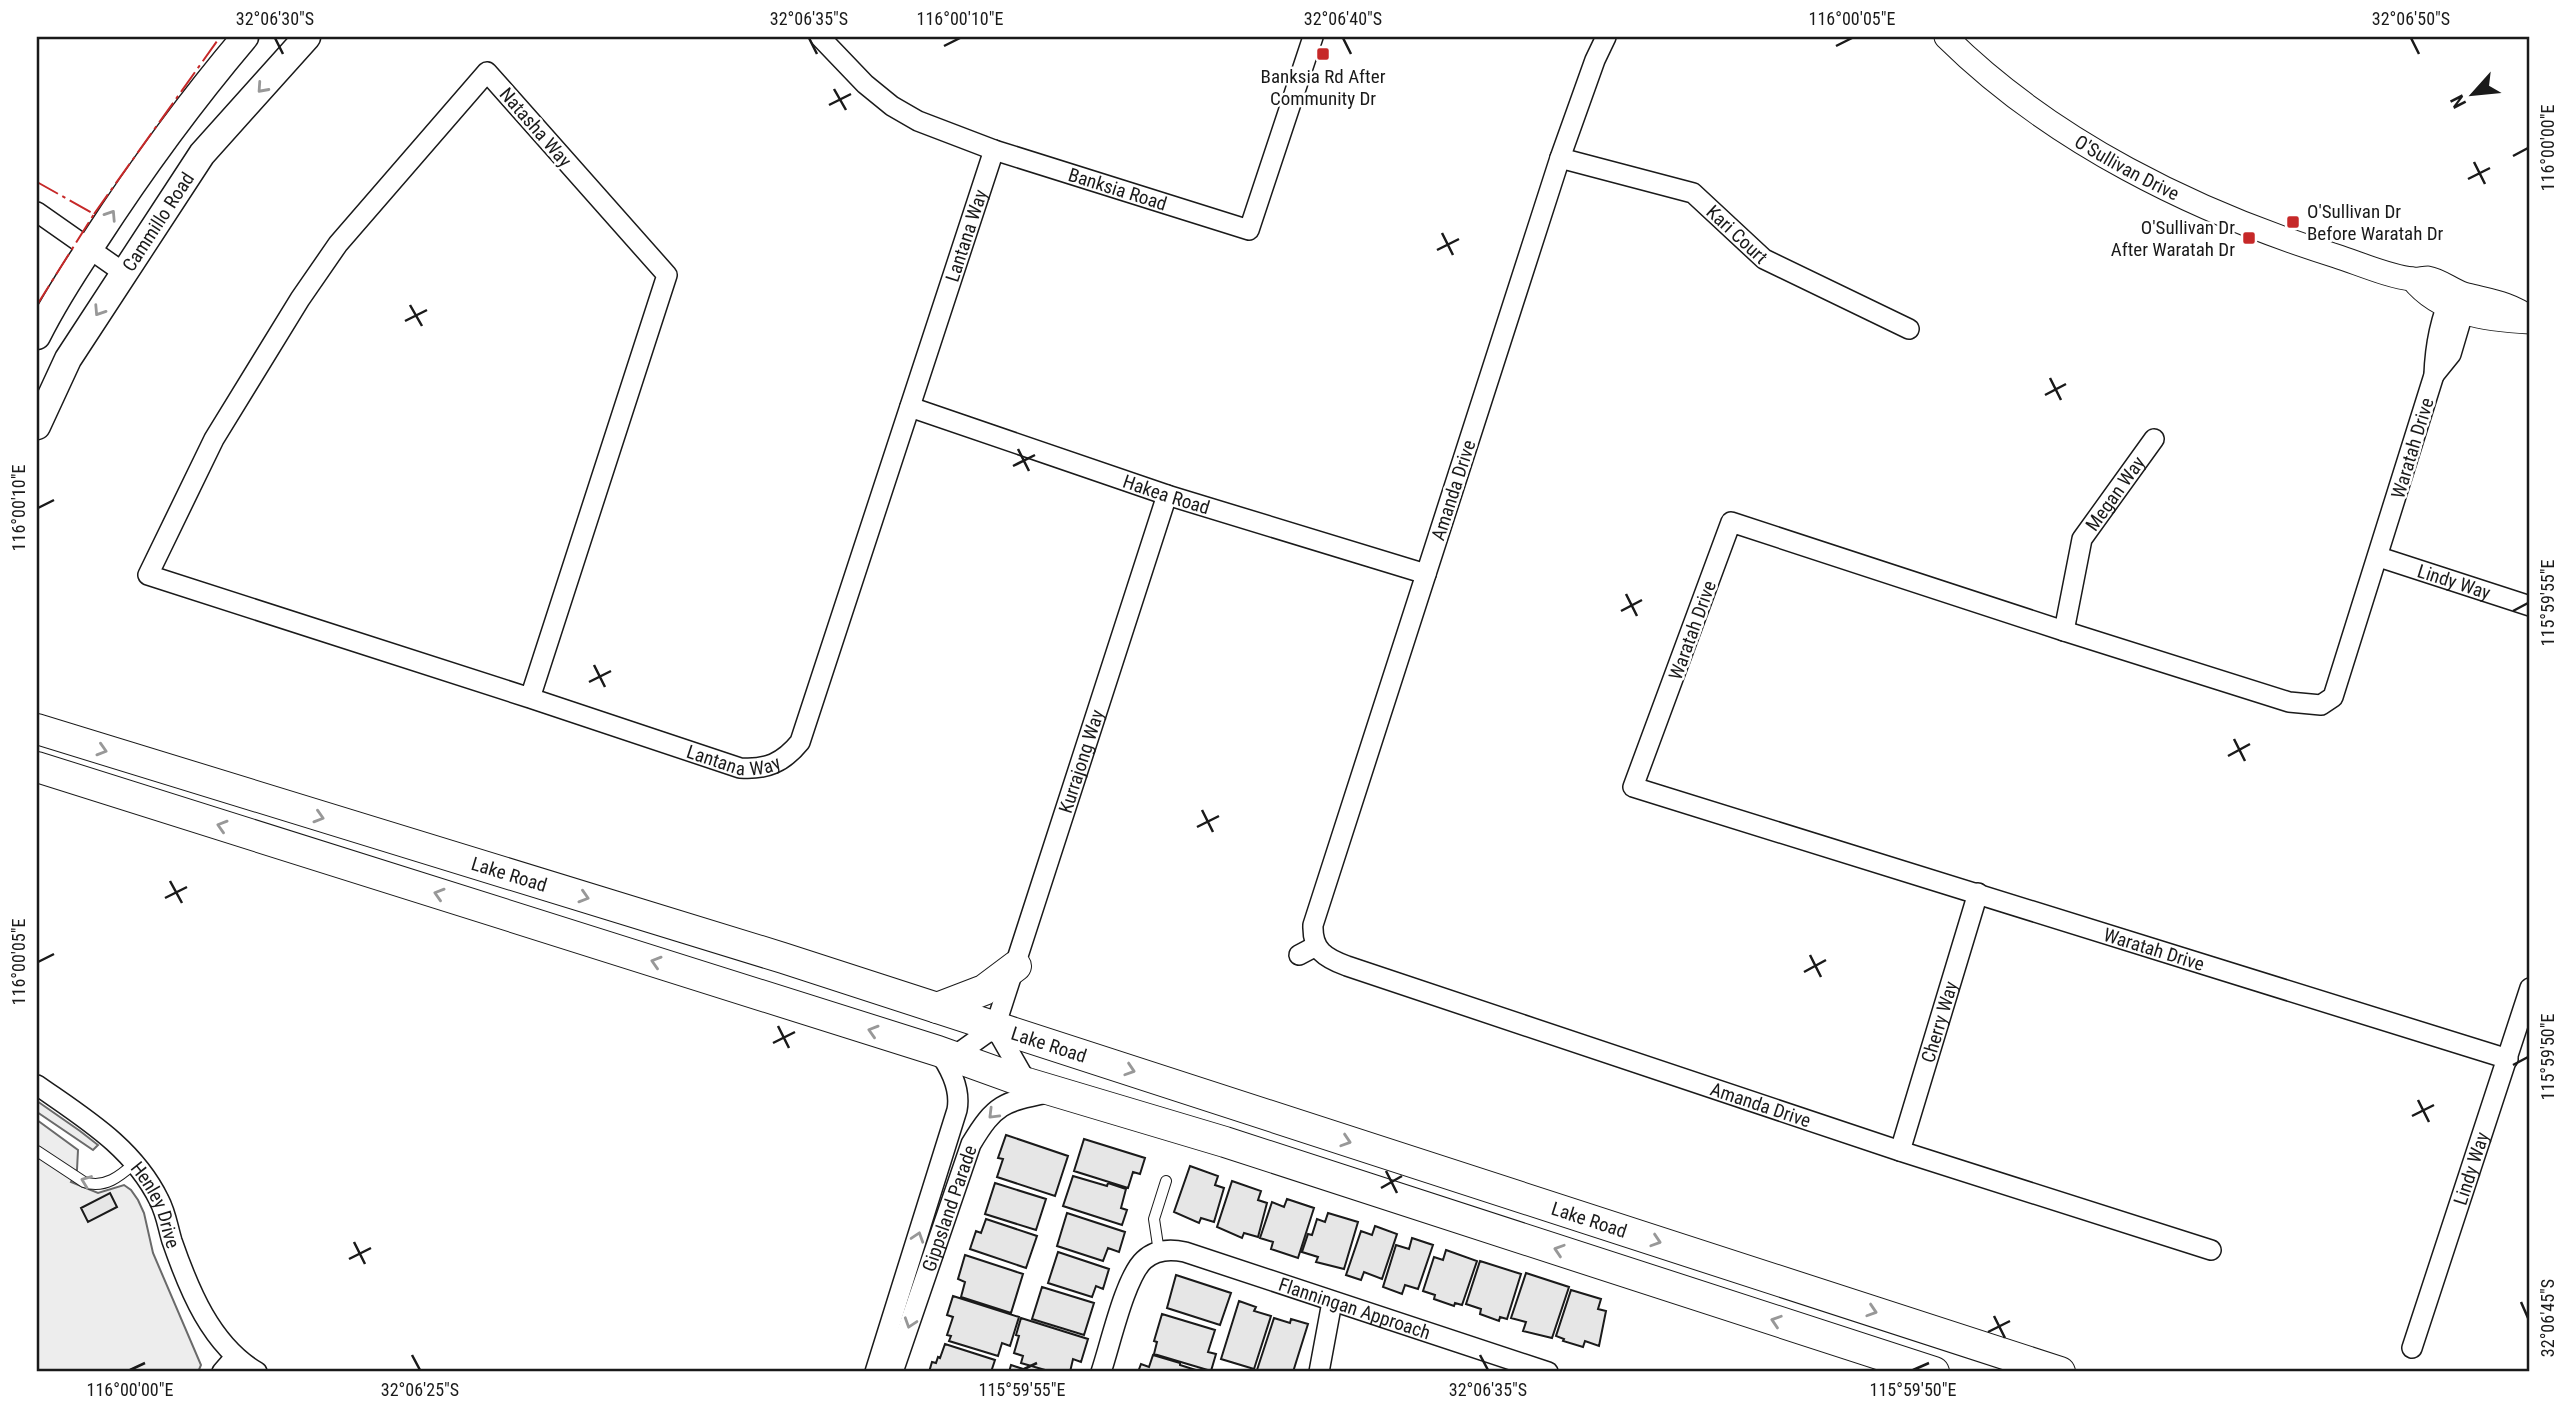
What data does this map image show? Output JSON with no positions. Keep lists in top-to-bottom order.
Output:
{
  "streets": {
    "main road": ["Cammillo Road", "Lake Road"],
    "street": [
      "Natasha Way",
      "O'Sullivan Drive",
      "Banksia Road",
      "Kari Court",
      "Lantana Way",
      "Waratah Drive",
      "Amanda Drive",
      "Megan Way",
      "Hakea Road",
      "Lindy Way",
      "Kurrajong Way",
      "Cherry Way",
      "Henley Drive",
      "Gippsland Parade",
      "Flanningan Approach"
    ]
  },
  "crossings": [
    ["Natasha Way", "Lantana Way"],
    ["O'Sullivan Drive", "Waratah Drive"],
    ["Banksia Road", "Lantana Way"],
    ["Kari Court", "Amanda Drive"],
    ["Lantana Way", "Hakea Road"],
    ["Waratah Drive", "Megan Way"],
    ["Waratah Drive", "Lindy Way"],
    ["Waratah Drive", "Cherry Way"],
    ["Amanda Drive", "Hakea Road"],
    ["Amanda Drive", "Cherry Way"],
    ["Hakea Road", "Kurrajong Way"],
    ["Kurrajong Way", "Lake Road"],
    ["Lake Road", "Gippsland Parade"]
  ],
  "places": {
    "transit": ["Banksia Rd After Community Dr", "O'Sullivan Dr Before Waratah Dr", "O'Sullivan Dr After Waratah Dr"]
  },
  "north": "bottom left",
  "coordinates": [
    "32°06'30\"S",
    "32°06'35\"S",
    "116°00'10\"E",
    "32°06'40\"S",
    "116°00'05\"E",
    "32°06'50\"S",
    "116°00'00\"E",
    "115°59'55\"E",
    "115°59'50\"E",
    "32°06'45\"S",
    "32°06'25\"S"
  ]
}
